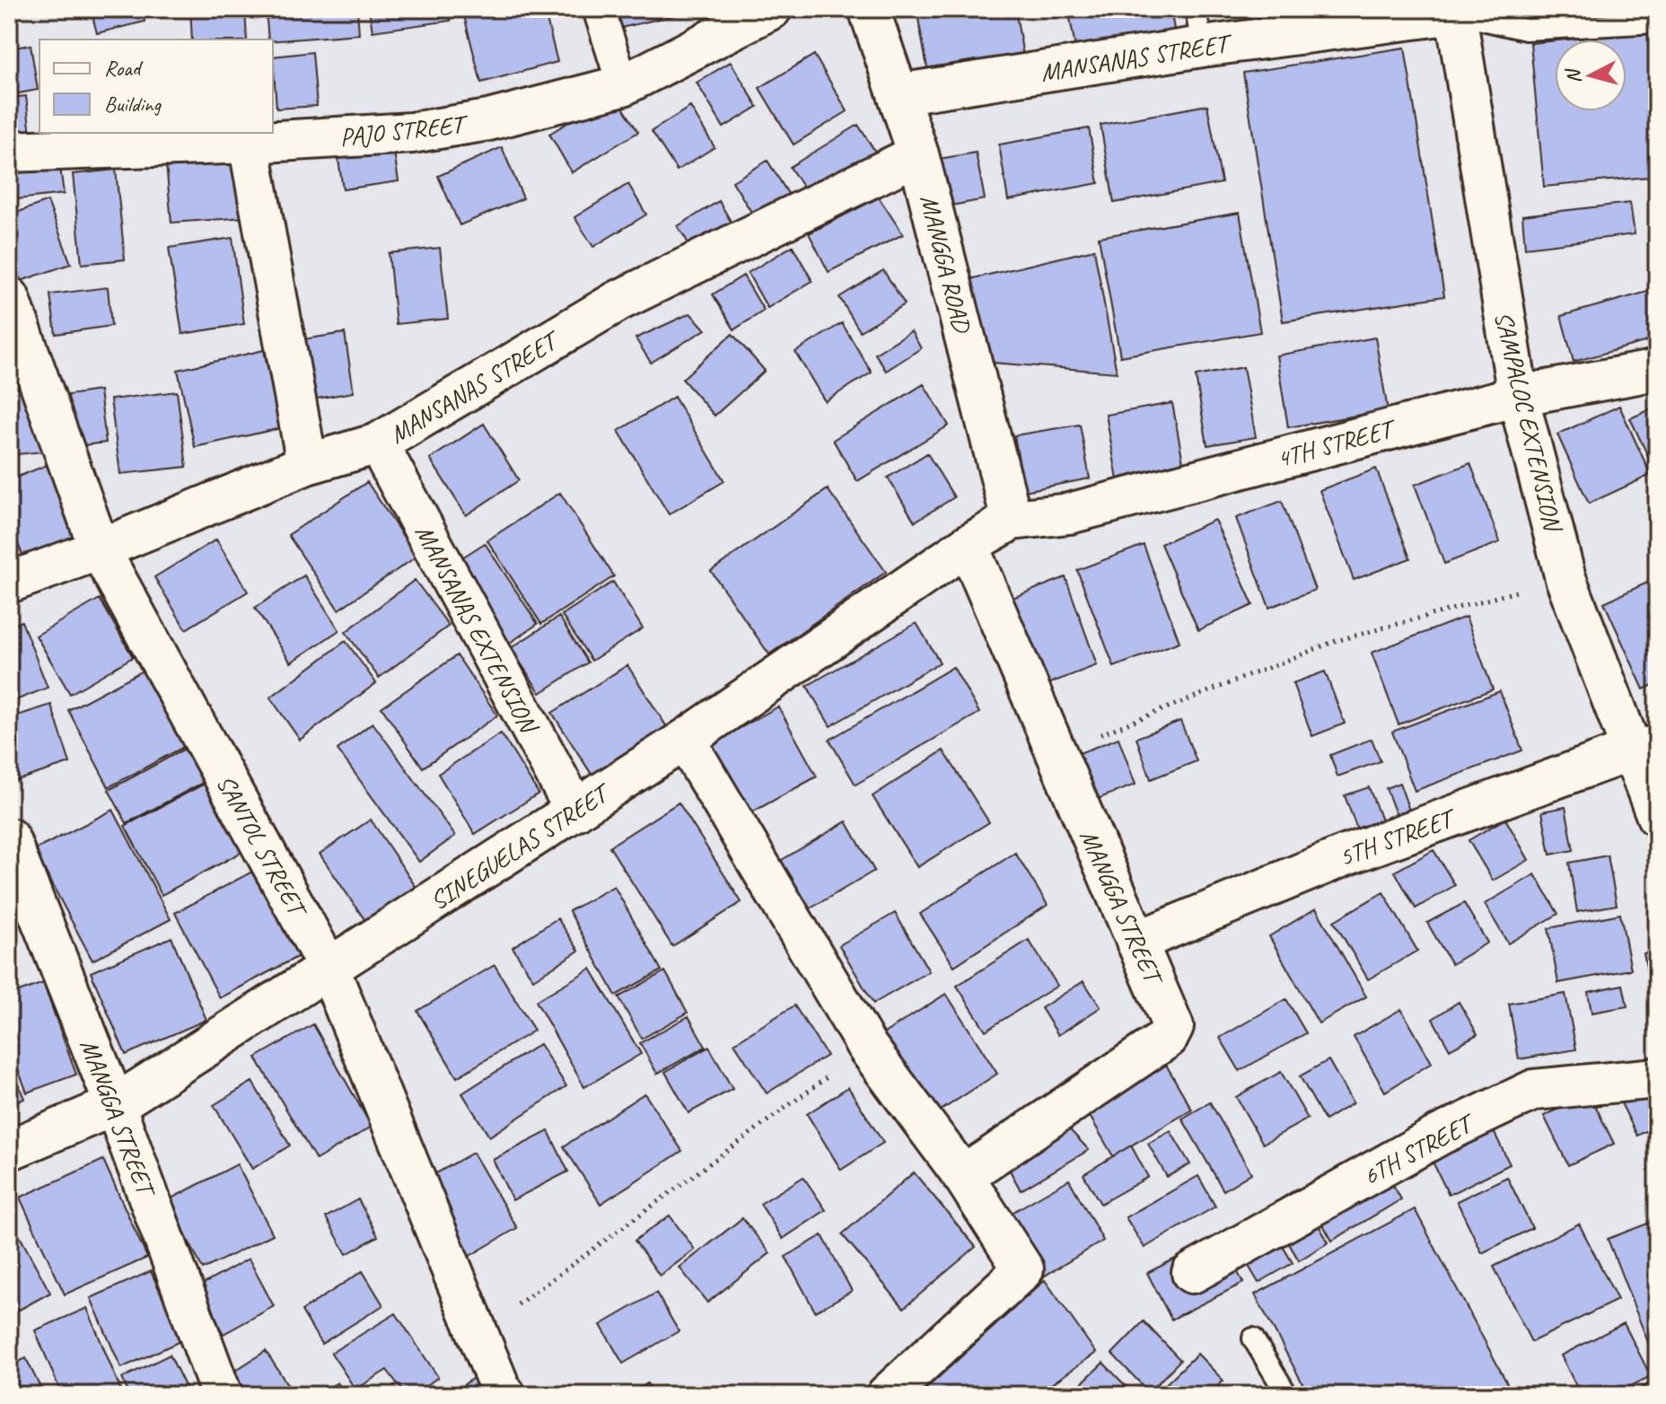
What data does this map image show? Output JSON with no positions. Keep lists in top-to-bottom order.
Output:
{
  "streets": {
    "street": [
      "MANSANAS STREET",
      "PAJO STREET",
      "MANGGA ROAD",
      "SAMPALOC EXTENSION",
      "4TH STREET",
      "MANSANAS EXTENSION",
      "5TH STREET",
      "SANTOL STREET",
      "SINEGUELAS STREET",
      "MANGGA STREET",
      "6TH STREET"
    ]
  },
  "crossings": [
    ["MANSANAS STREET", "MANGGA ROAD"],
    ["MANSANAS STREET", "SAMPALOC EXTENSION"],
    ["MANSANAS STREET", "MANSANAS EXTENSION"],
    ["MANSANAS STREET", "SANTOL STREET"],
    ["MANGGA ROAD", "4TH STREET"],
    ["MANGGA ROAD", "SINEGUELAS STREET"],
    ["SAMPALOC EXTENSION", "4TH STREET"],
    ["SAMPALOC EXTENSION", "5TH STREET"],
    ["4TH STREET", "SINEGUELAS STREET"],
    ["MANSANAS EXTENSION", "SINEGUELAS STREET"],
    ["5TH STREET", "MANGGA STREET"],
    ["SANTOL STREET", "SINEGUELAS STREET"],
    ["SINEGUELAS STREET", "MANGGA STREET"]
  ],
  "legend": ["Road", "Building"],
  "north": "left"
}
